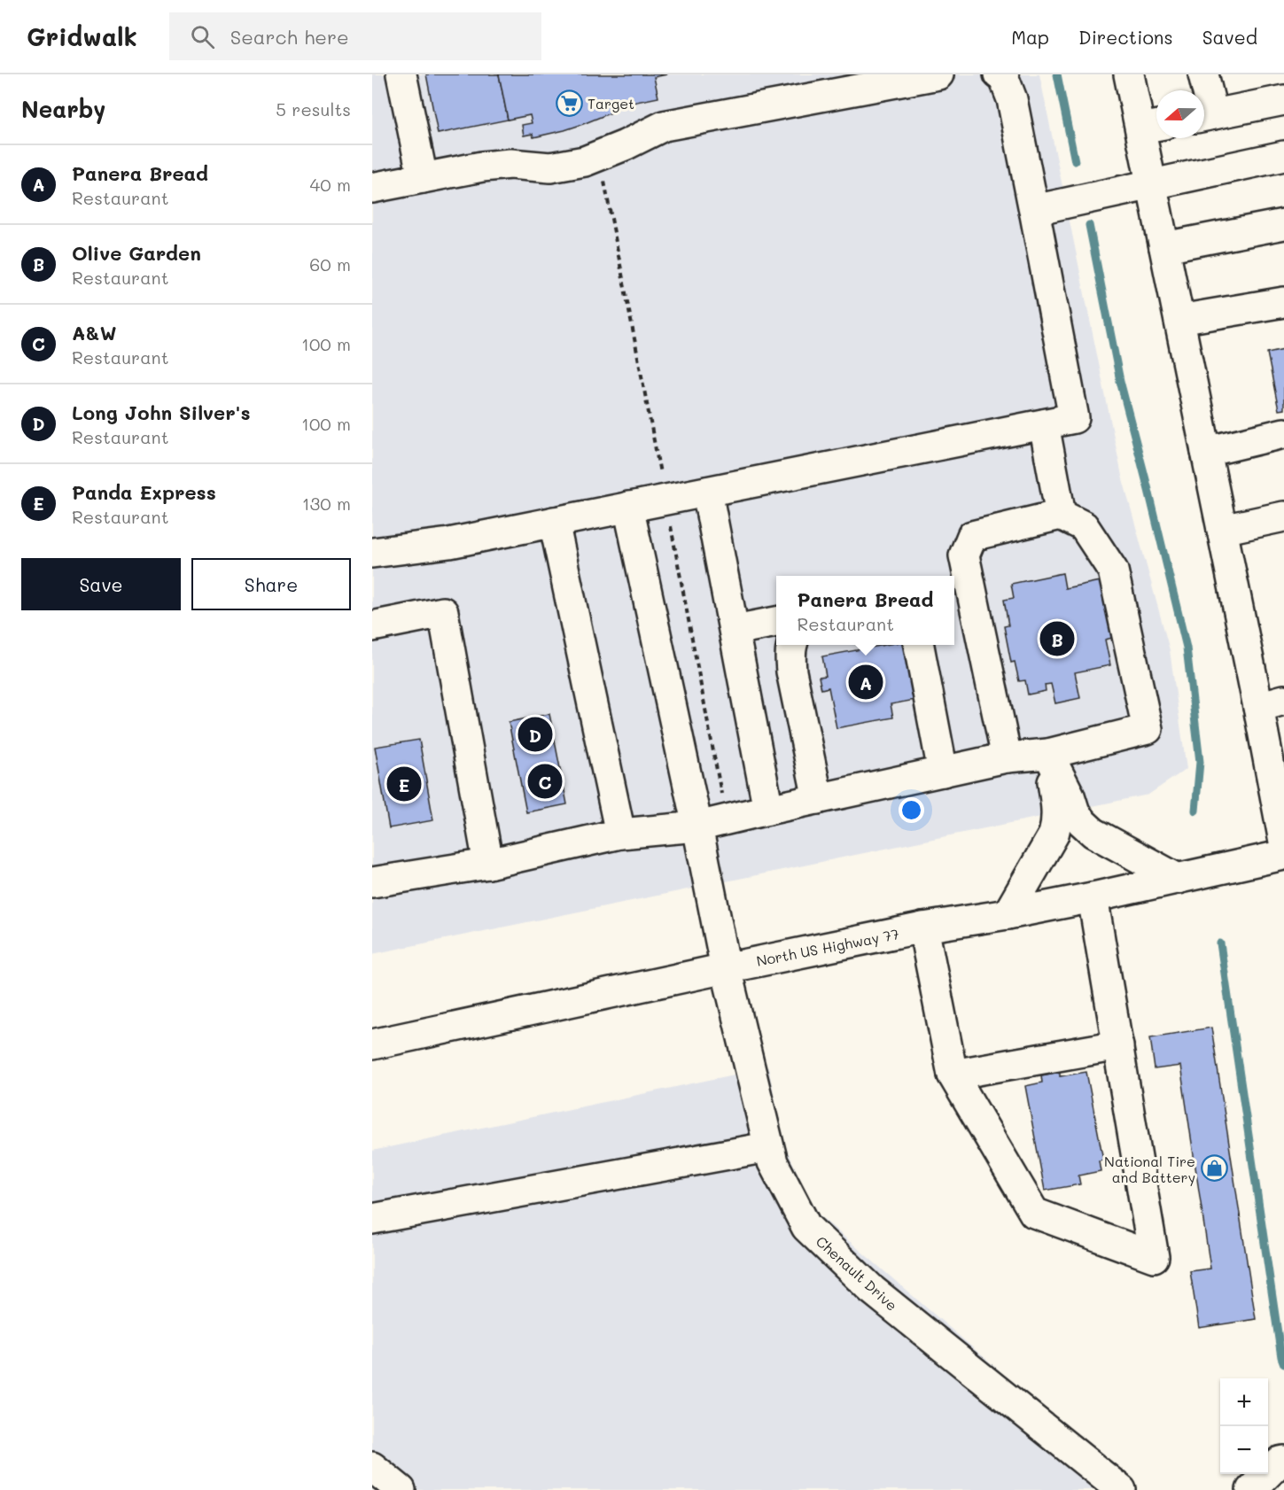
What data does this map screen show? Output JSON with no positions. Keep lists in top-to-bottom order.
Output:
{
  "streets": {
    "main road": ["North US Highway 77", "Chenault Drive"]
  },
  "crossings": [
    ["North US Highway 77", "Chenault Drive"]
  ],
  "places": {
    "supermarket": ["Target"],
    "shop": ["National Tire and Battery"]
  },
  "north": "left",
  "page": {
    "header": "Gridwalk",
    "search": "Search here",
    "nav": ["Map", "Directions", "Saved"],
    "heading": ["Nearby", "5 results"],
    "list": [
      {
        "mark": "A",
        "name": "Panera Bread",
        "note": "Restaurant",
        "value": "40 m"
      },
      {
        "mark": "B",
        "name": "Olive Garden",
        "note": "Restaurant",
        "value": "60 m"
      },
      {
        "mark": "C",
        "name": "A&W",
        "note": "Restaurant",
        "value": "100 m"
      },
      {
        "mark": "D",
        "name": "Long John Silver's",
        "note": "Restaurant",
        "value": "100 m"
      },
      {
        "mark": "E",
        "name": "Panda Express",
        "note": "Restaurant",
        "value": "130 m"
      }
    ],
    "buttons": ["Save", "Share"],
    "popup": ["Panera Bread", "Restaurant"],
    "pins": [
      "B",
      "A",
      "D",
      "C",
      "E"
    ],
    "map_buttons": ["+", "−"]
  }
}
